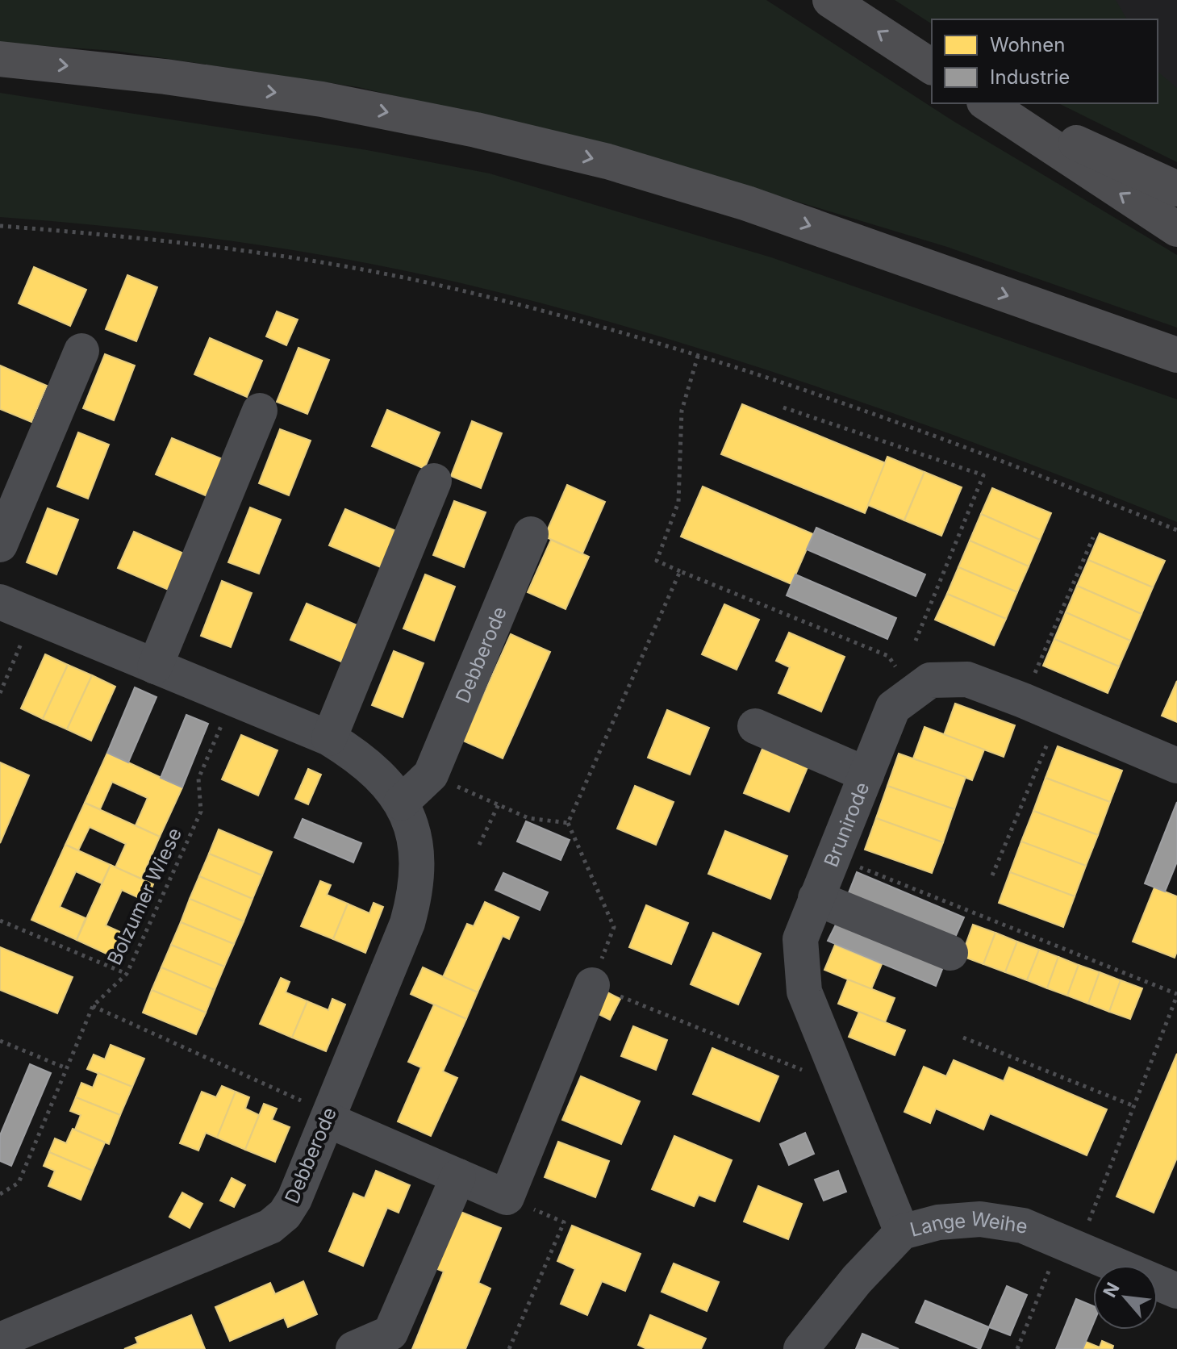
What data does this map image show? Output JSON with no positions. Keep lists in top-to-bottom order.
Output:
{
  "streets": {
    "street": ["Debberode", "Brunirode", "Lange Weihe"],
    "path": ["Bolzumer Wiese"]
  },
  "crossings": [
    ["Debberode", "Bolzumer Wiese"],
    ["Brunirode", "Lange Weihe"]
  ],
  "legend": ["Wohnen", "Industrie"],
  "north": "top left"
}
